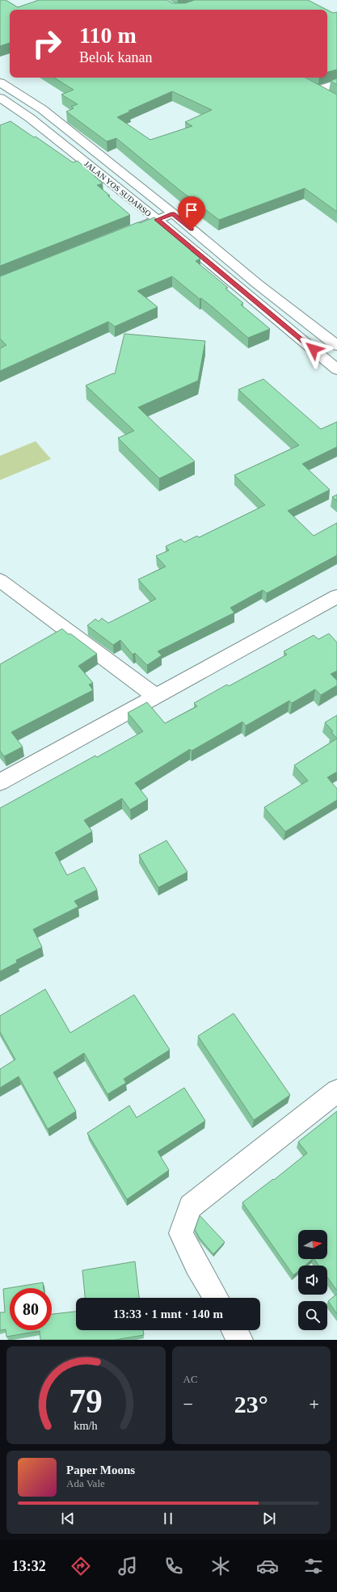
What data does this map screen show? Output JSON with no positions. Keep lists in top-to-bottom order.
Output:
{
  "streets": {
    "main road": ["JALAN YOS SUDARSO"]
  },
  "north": "right",
  "page": {
    "turn": ["110 m", "Belok kanan"],
    "limit": "80",
    "trip": "13:33 · 1 mnt · 140 m",
    "tile": "AC",
    "heat": ["−", "23°", "+"],
    "song": ["Paper Moons", "Ada Vale"],
    "tabs": "13:32",
    "gauge": ["79", "km/h"]
  }
}
